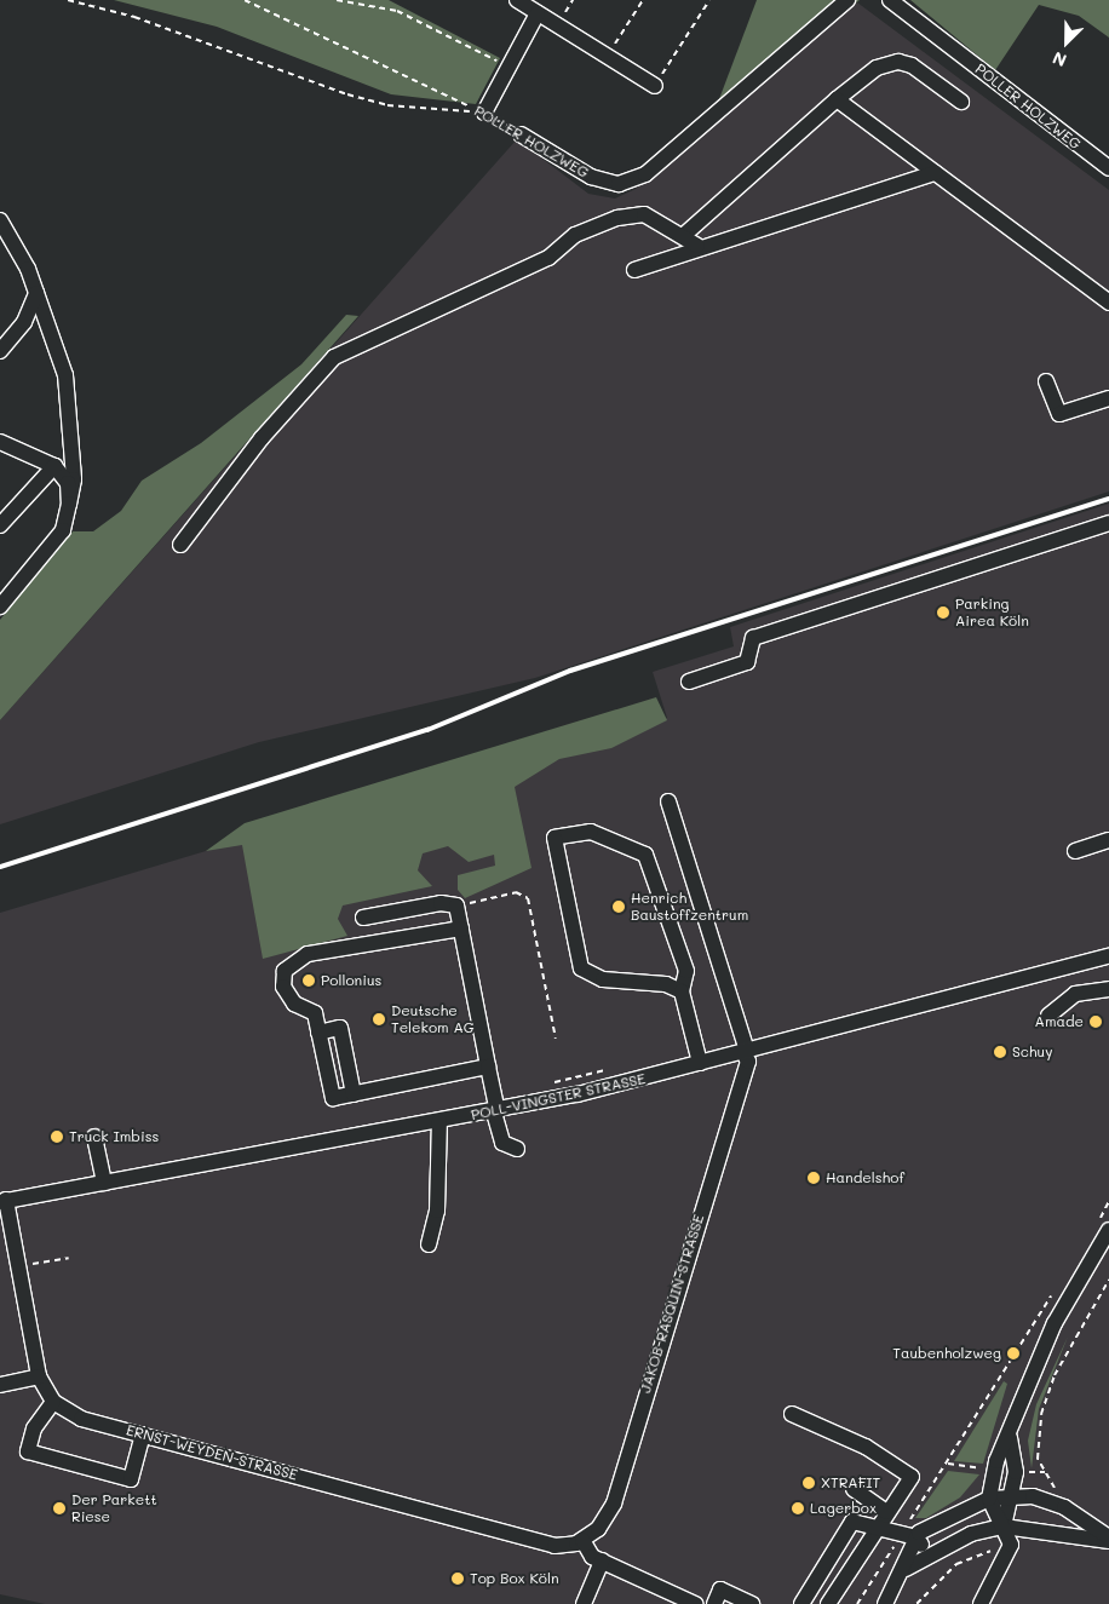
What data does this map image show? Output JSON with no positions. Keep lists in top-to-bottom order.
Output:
{
  "streets": {
    "street": [
      "POLLER HOLZWEG",
      "POLL-VINGSTER STRASSE",
      "JAKOB-RASQUIN-STRASSE",
      "ERNST-WEYDEN-STRASSE"
    ]
  },
  "crossings": [
    ["POLL-VINGSTER STRASSE", "JAKOB-RASQUIN-STRASSE"],
    ["POLL-VINGSTER STRASSE", "ERNST-WEYDEN-STRASSE"],
    ["JAKOB-RASQUIN-STRASSE", "ERNST-WEYDEN-STRASSE"]
  ],
  "places": [
    "Parking Airea Köln",
    "Henrich Baustoffzentrum",
    "Pollonius",
    "Deutsche Telekom AG",
    "Amade",
    "Schuy",
    "Truck Imbiss",
    "Handelshof",
    "Taubenholzweg",
    "XTRAFIT",
    "Der Parkett Riese",
    "Lagerbox",
    "Top Box Köln"
  ],
  "north": "bottom left"
}
